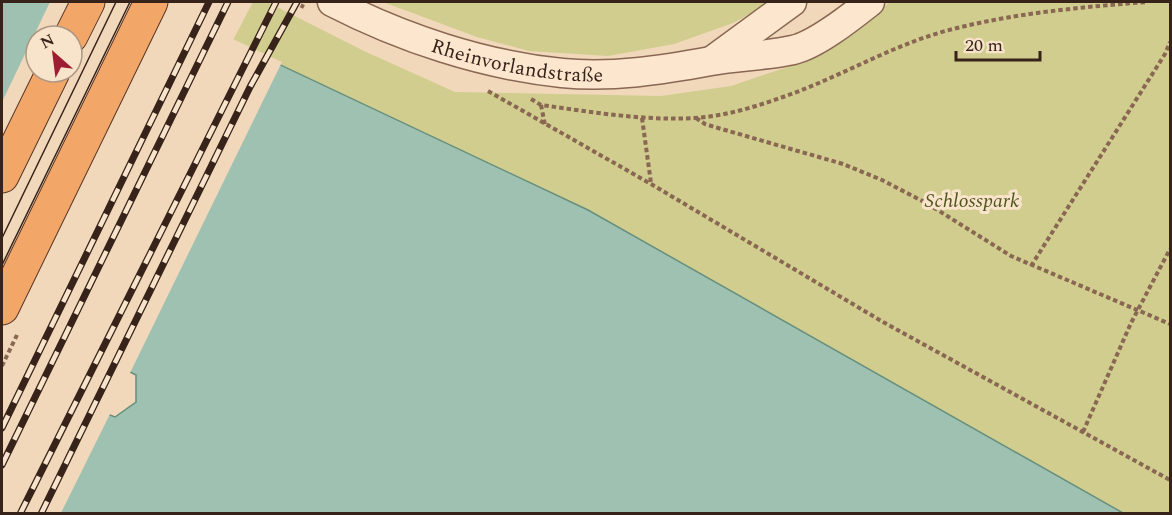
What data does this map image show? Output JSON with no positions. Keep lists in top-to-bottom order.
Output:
{
  "streets": {
    "street": ["Rheinvorlandstraße"]
  },
  "parks": ["Schlosspark"],
  "scale_bar": "20 m",
  "north": "top left"
}
